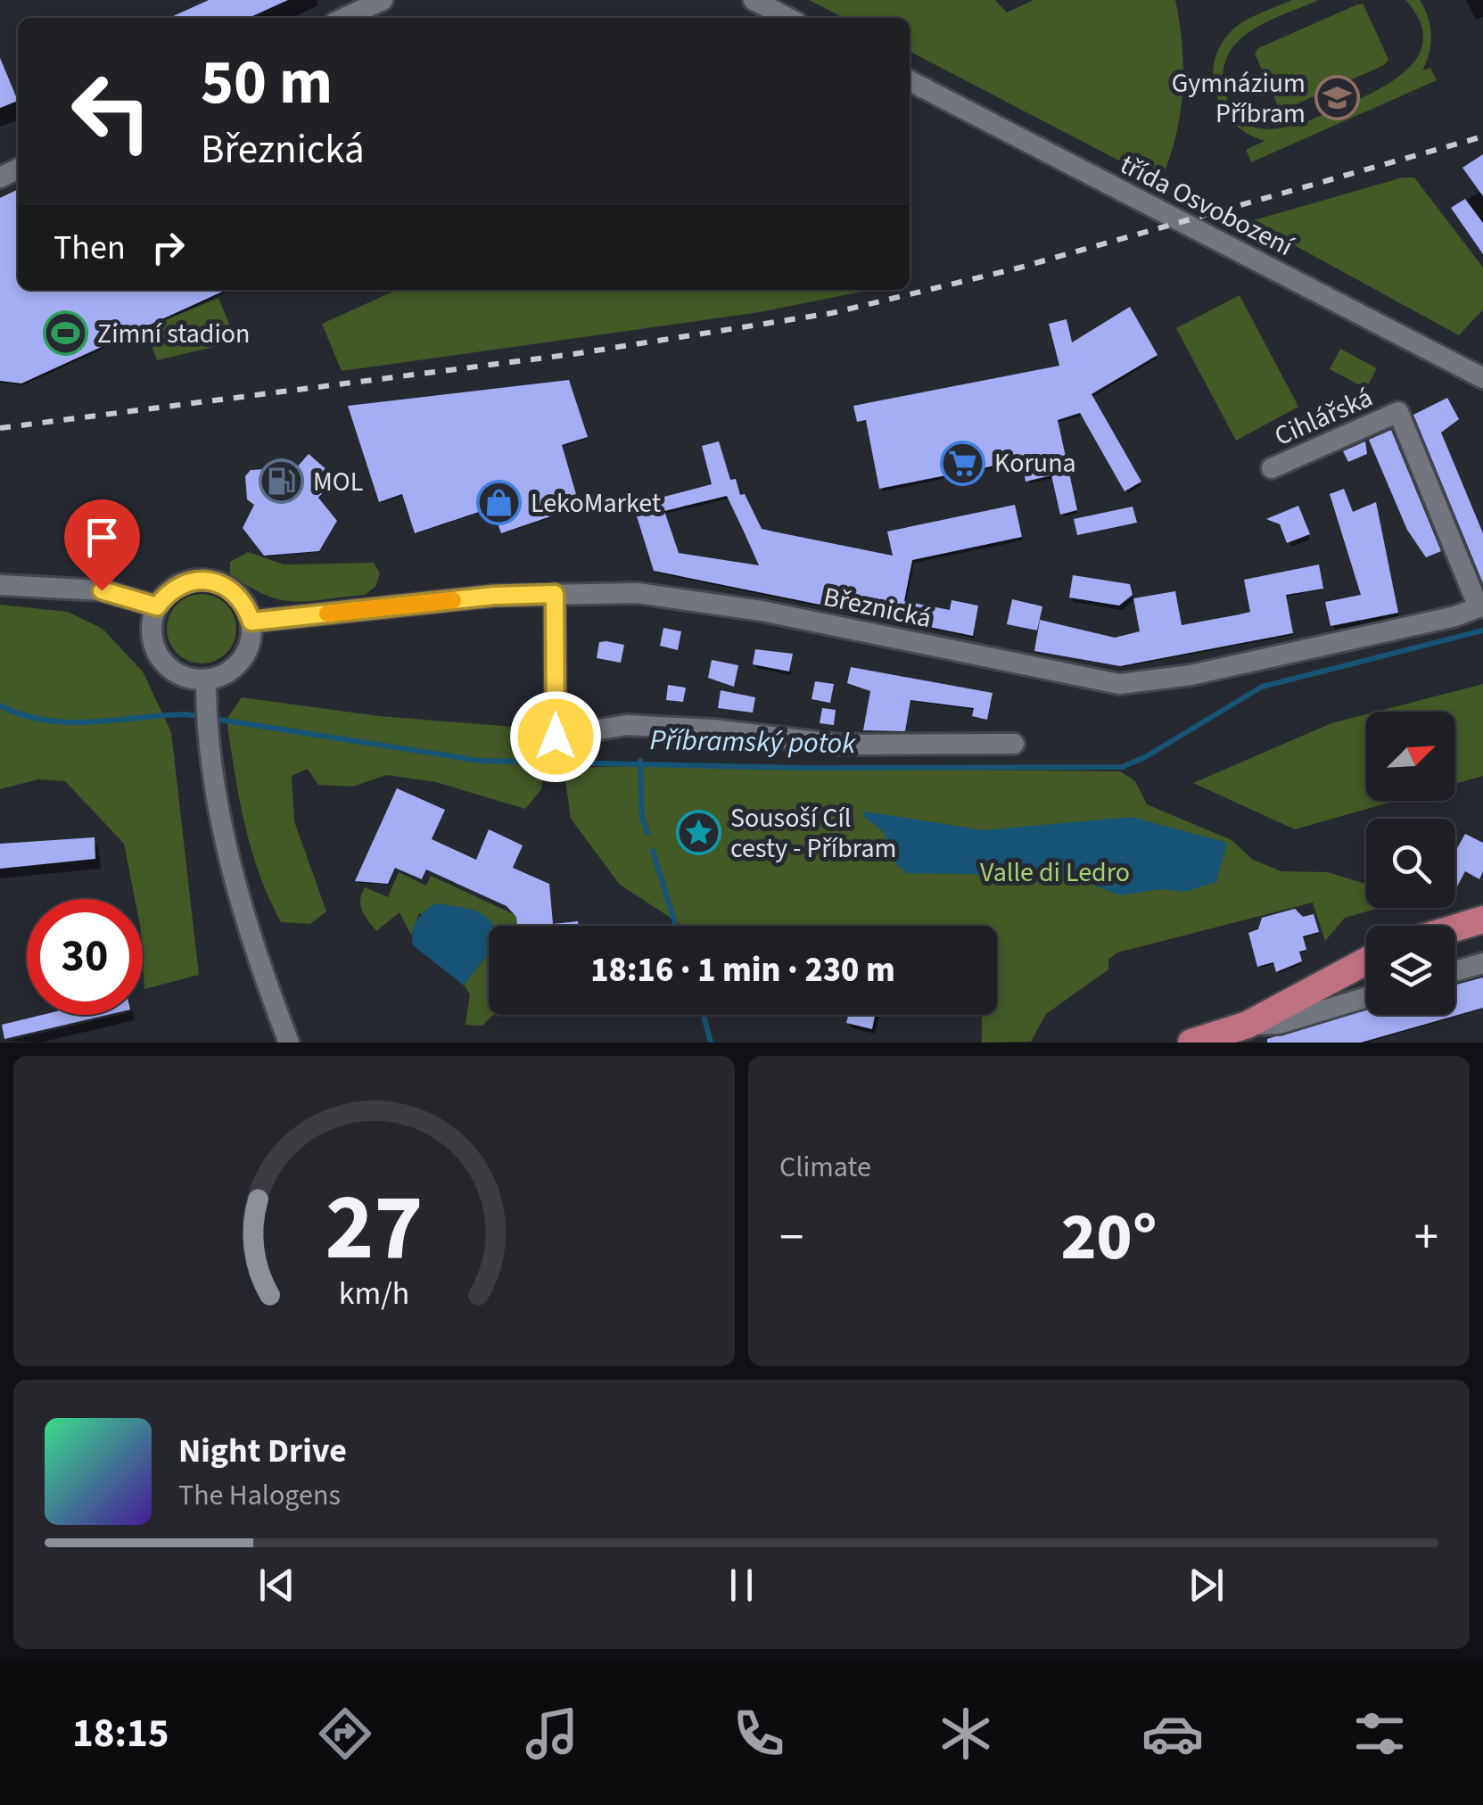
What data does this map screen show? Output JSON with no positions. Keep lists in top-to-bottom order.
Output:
{
  "streets": {
    "street": ["třída Osvobození", "Cihlářská", "Březnická"]
  },
  "crossings": [
    ["Cihlářská", "Březnická"]
  ],
  "water": ["Příbramský potok"],
  "parks": ["Valle di Ledro"],
  "places": {
    "school or university": ["Gymnázium Příbram"],
    "sports": ["Zimní stadion"],
    "supermarket": ["Koruna"],
    "fuel station": ["MOL"],
    "shop": ["LekoMarket"],
    "place": ["Sousoší Cíl cesty - Příbram"]
  },
  "north": "top right",
  "page": {
    "turn": ["50 m", "Březnická"],
    "then": "Then",
    "limit": "30",
    "trip": "18:16 · 1 min · 230 m",
    "tile": "Climate",
    "heat": ["−", "20°", "+"],
    "song": ["Night Drive", "The Halogens"],
    "tabs": "18:15",
    "gauge": ["27", "km/h"]
  }
}
